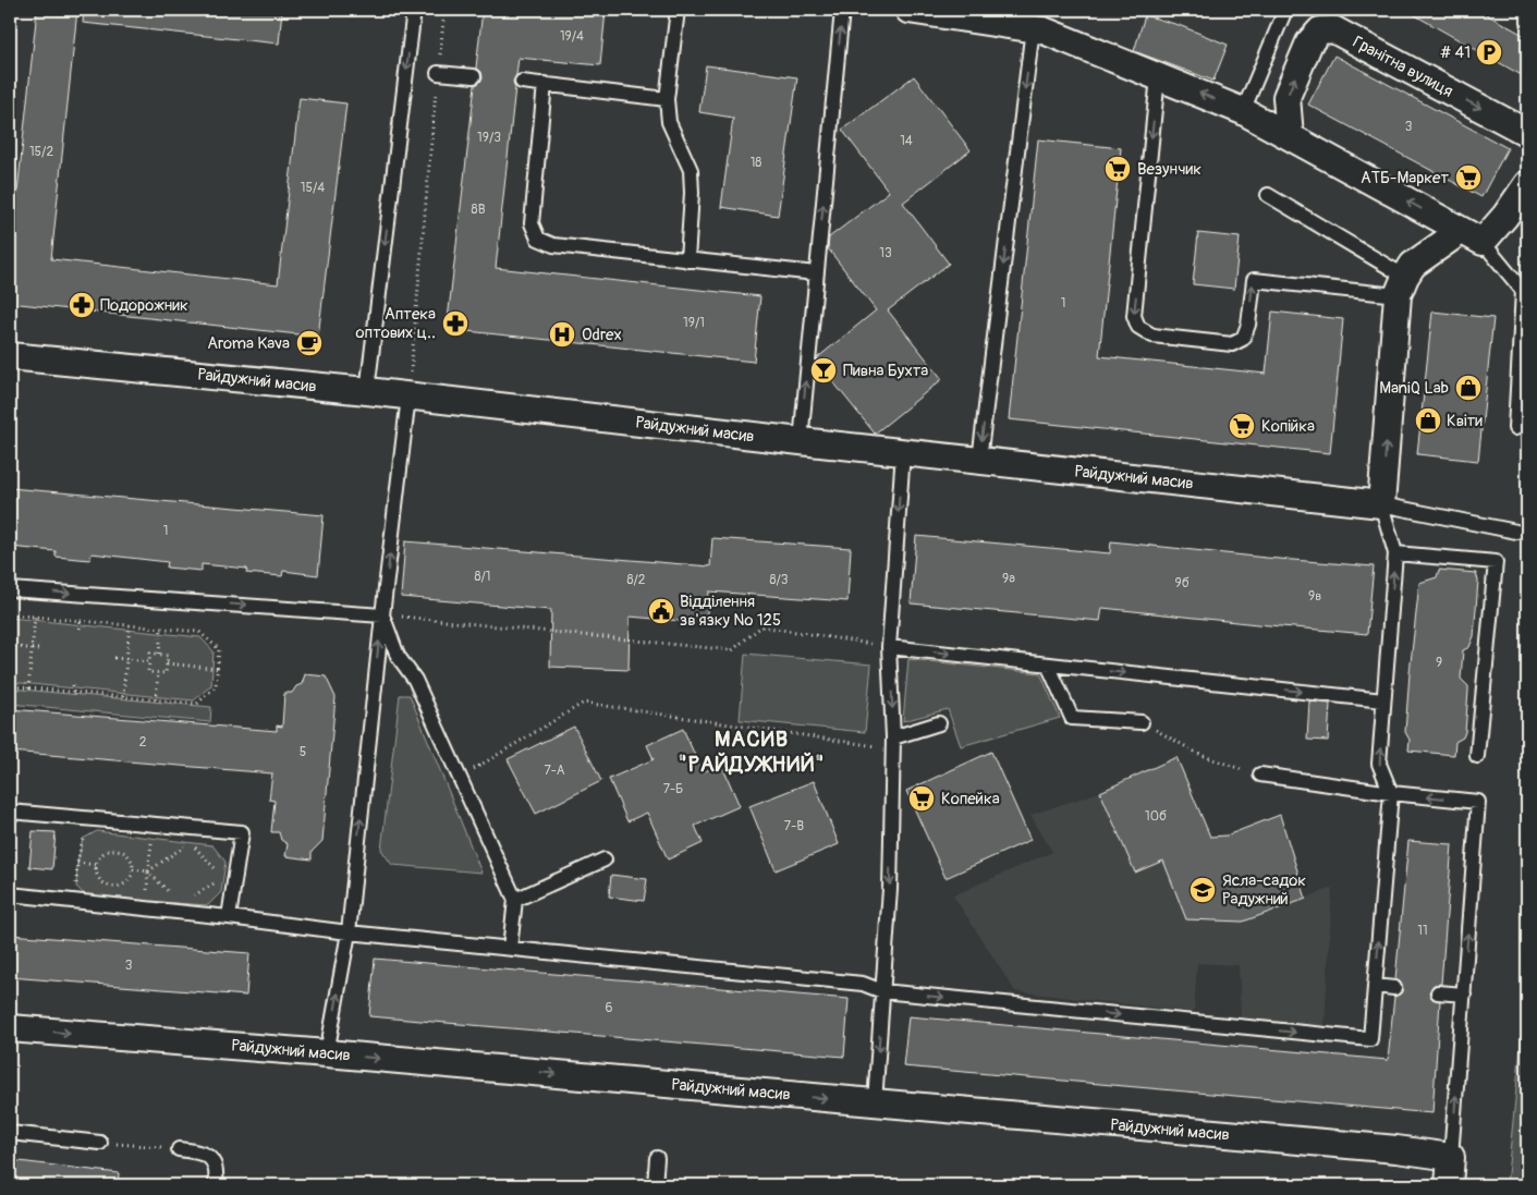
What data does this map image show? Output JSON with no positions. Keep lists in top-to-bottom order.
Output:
{
  "streets": {
    "street": ["Гранітна вулиця", "Райдужний масив"]
  },
  "districts": ["МАСИВ \"РАЙДУЖНИЙ\""],
  "places": {
    "parking": ["# 41"],
    "supermarket": [
      "Везунчик",
      "АТБ-Маркет",
      "Копійка",
      "Копейка"
    ],
    "pharmacy": ["Подорожник", "Аптека оптових ц‥"],
    "hospital": ["Odrex"],
    "cafe": ["Aroma Kava"],
    "bar": ["Пивна Бухта"],
    "shop": ["ManiQ Lab", "Квіти"],
    "public building": ["Відділення зв'язку № 125"],
    "school or university": ["Ясла-садок Радужний"]
  },
  "house_numbers": [
    "19/4",
    "3",
    "19/3",
    "14",
    "15/2",
    "18",
    "15/4",
    "8В",
    "13",
    "1",
    "19/1",
    "1",
    "8/1",
    "9а",
    "8/2",
    "8/3",
    "9б",
    "9в",
    "9",
    "2",
    "5",
    "7-А",
    "7-Б",
    "10б",
    "7-В",
    "11",
    "3",
    "6"
  ]
}
